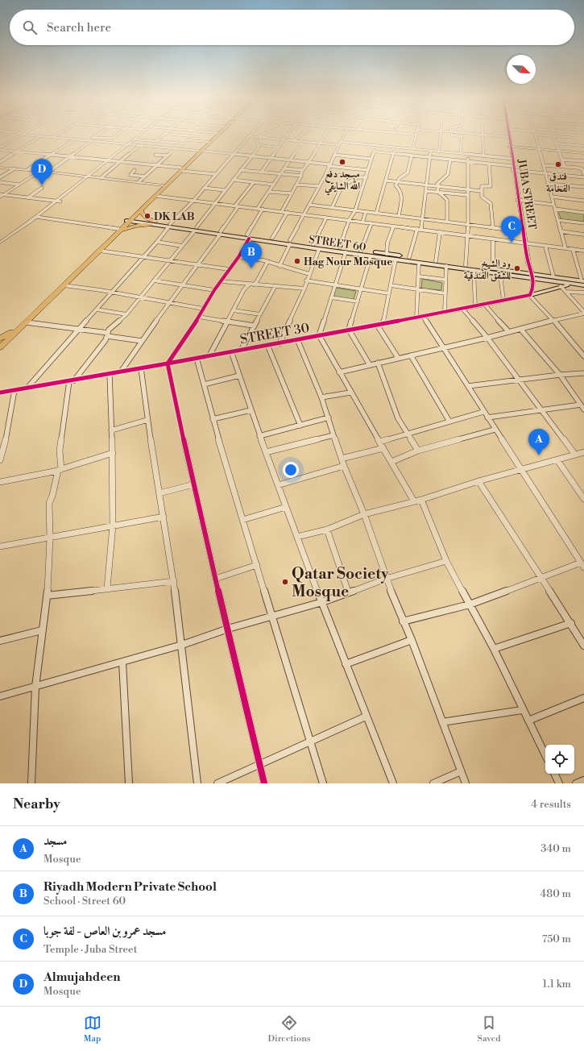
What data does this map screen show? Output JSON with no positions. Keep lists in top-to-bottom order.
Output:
{
  "streets": {
    "main road": ["STREET 60"],
    "street": ["JUBA STREET", "STREET 30"]
  },
  "crossings": [
    ["JUBA STREET", "STREET 60"]
  ],
  "places": [
    "مسجد دفع الله الشايقي",
    "فندق الفخامة",
    "DK LAB",
    "Hag Nour Mosque",
    "ود الشيخ للشقق الفندقية",
    "Qatar Society Mosque"
  ],
  "north": "bottom right",
  "page": {
    "search": "Search here",
    "pins": [
      "D",
      "C",
      "B",
      "A"
    ],
    "heading": ["Nearby", "4 results"],
    "list": [
      {
        "mark": "A",
        "name": "مسجد",
        "note": "Mosque",
        "value": "340 m"
      },
      {
        "mark": "B",
        "name": "Riyadh Modern Private School",
        "note": "School · Street 60",
        "value": "480 m"
      },
      {
        "mark": "C",
        "name": "مسجد عمرو بن العاص - لفة جوبا",
        "note": "Temple · Juba Street",
        "value": "750 m"
      },
      {
        "mark": "D",
        "name": "Almujahdeen",
        "note": "Mosque",
        "value": "1.1 km"
      }
    ],
    "nav": ["Map", "Directions", "Saved"]
  }
}
